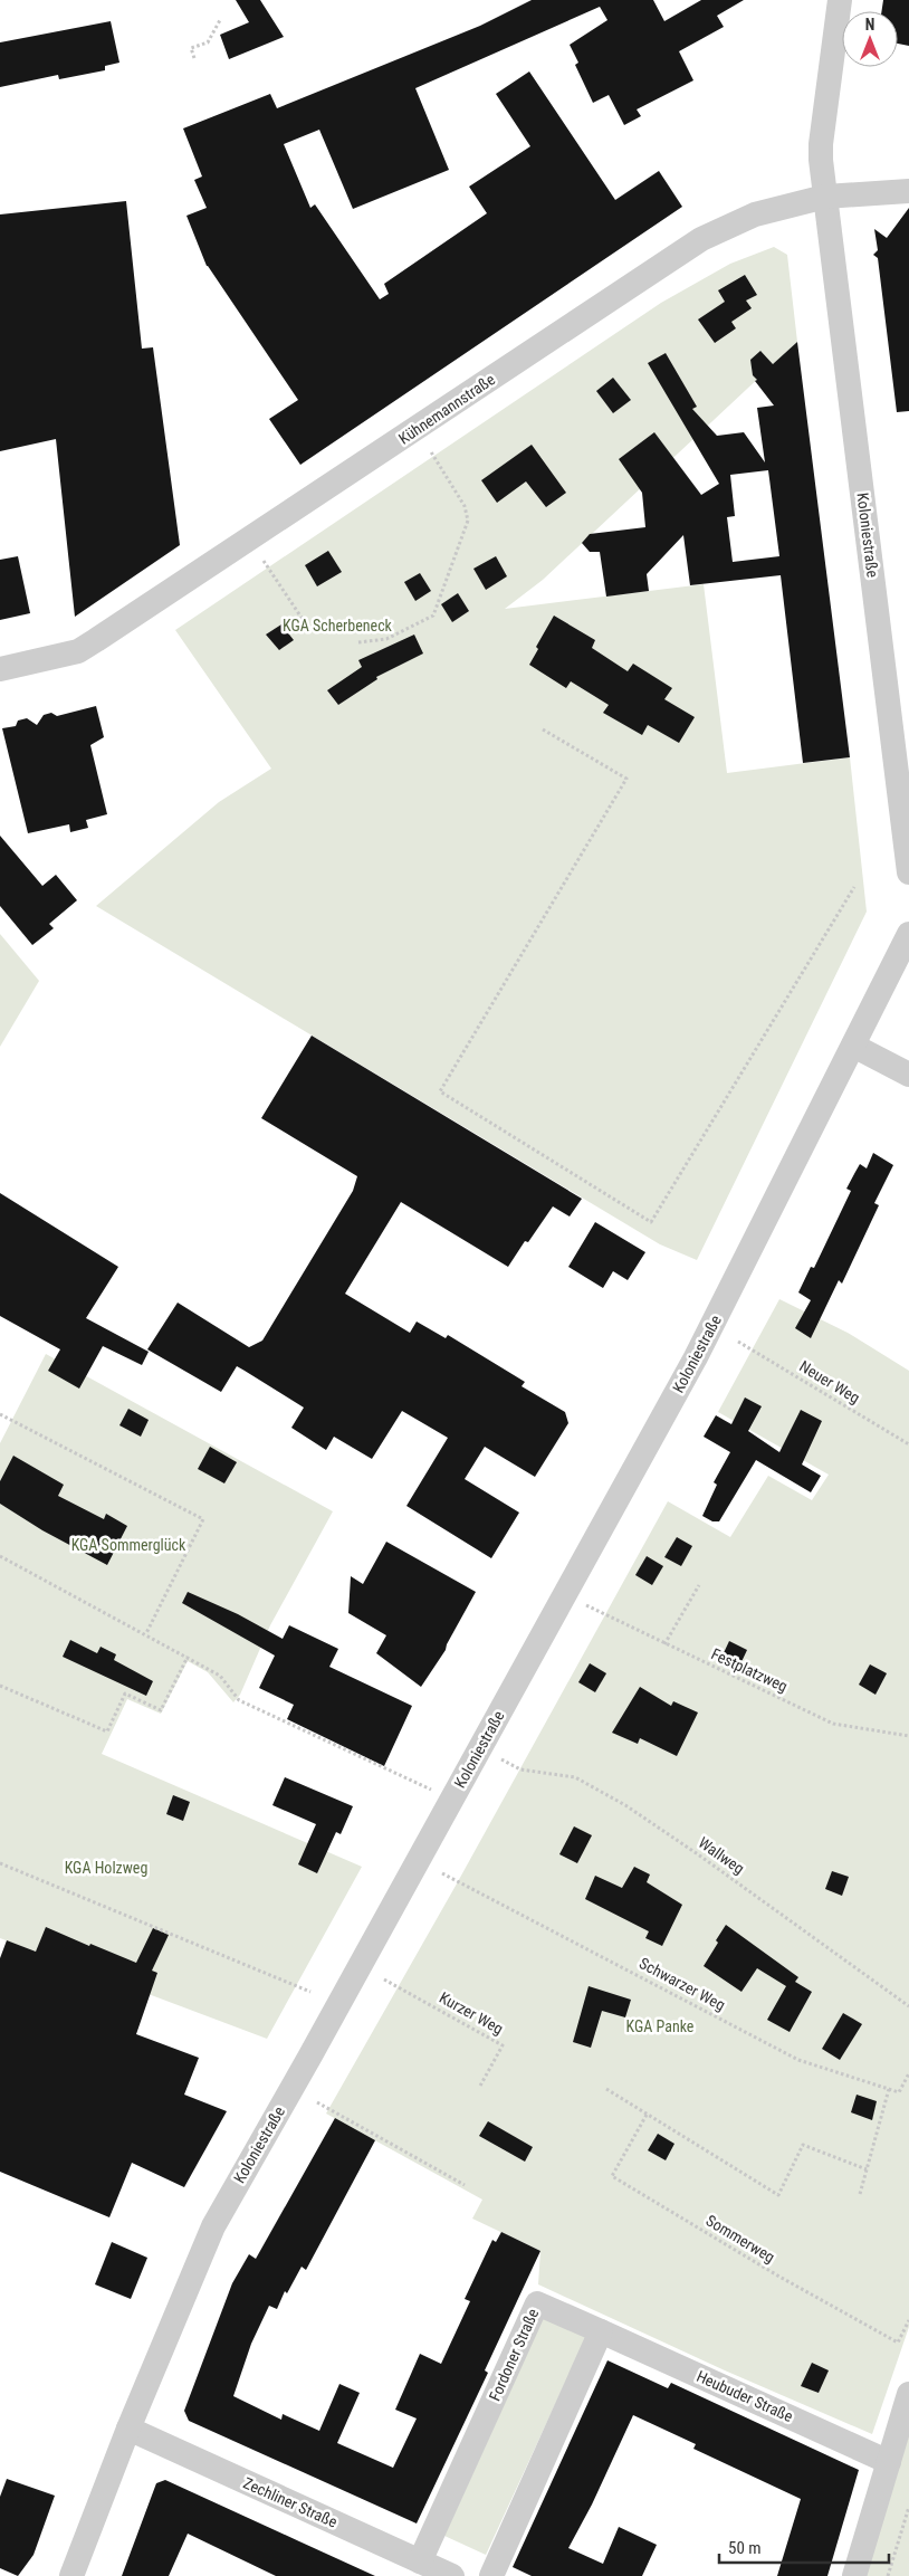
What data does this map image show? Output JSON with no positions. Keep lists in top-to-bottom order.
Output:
{
  "streets": {
    "street": [
      "Kühnemannstraße",
      "Koloniestraße",
      "Fordoner Straße",
      "Heubuder Straße",
      "Zechliner Straße"
    ],
    "path": [
      "Neuer Weg",
      "Festplatzweg",
      "Wallweg",
      "Schwarzer Weg",
      "Kurzer Weg",
      "Sommerweg"
    ]
  },
  "crossings": [
    ["Kühnemannstraße", "Koloniestraße"],
    ["Koloniestraße", "Zechliner Straße"],
    ["Fordoner Straße", "Heubuder Straße"],
    ["Fordoner Straße", "Zechliner Straße"]
  ],
  "parks": [
    "KGA Scherbeneck",
    "KGA Sommerglück",
    "KGA Holzweg",
    "KGA Panke"
  ],
  "scale_bar": "50 m",
  "north": "top"
}
